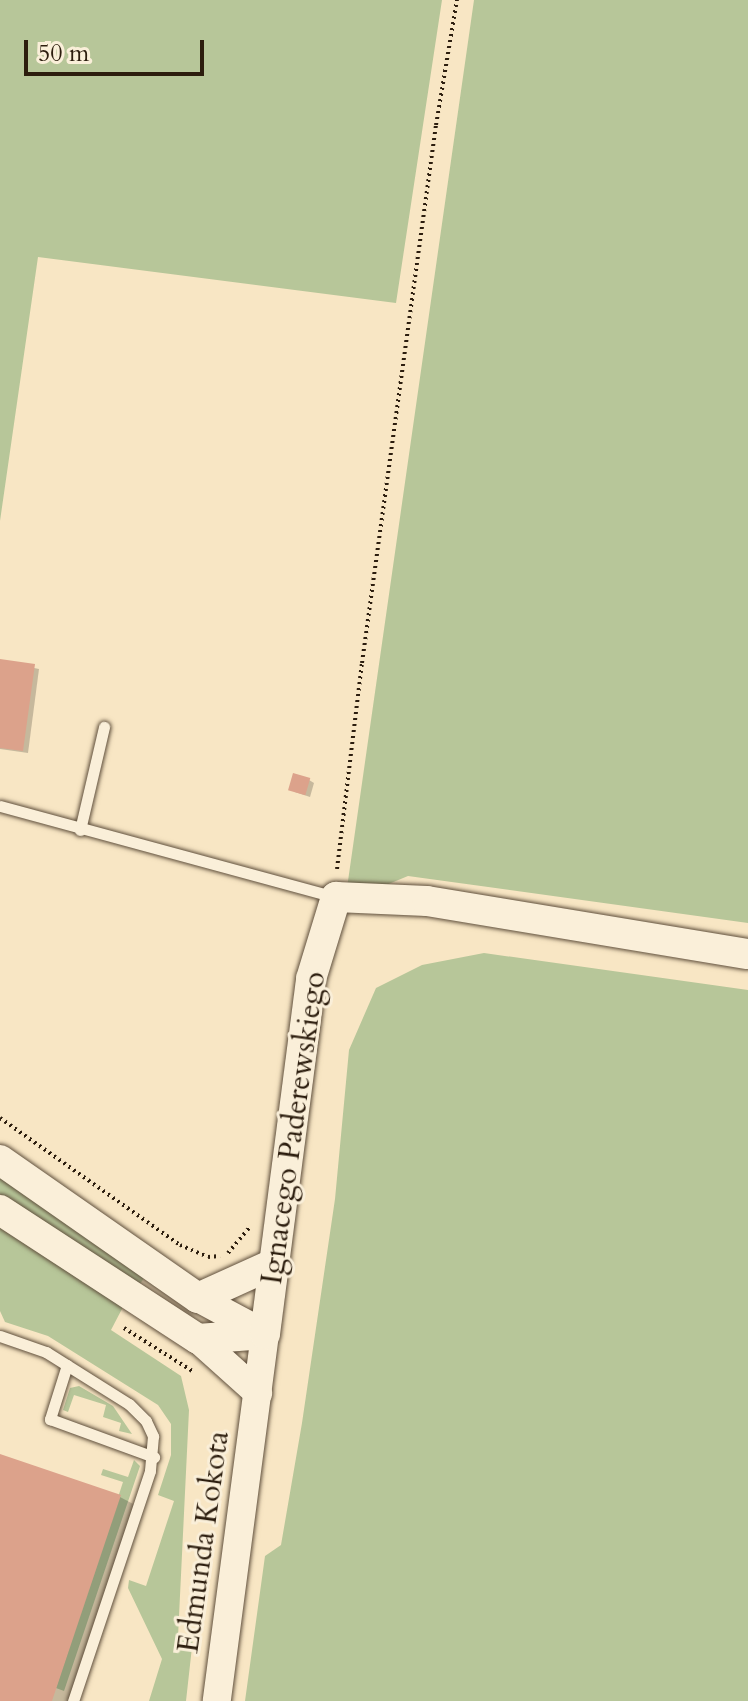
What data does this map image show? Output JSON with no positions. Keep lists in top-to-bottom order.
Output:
{
  "streets": {
    "main road": ["Ignacego Paderewskiego"],
    "street": ["Edmunda Kokota"]
  },
  "crossings": [
    ["Ignacego Paderewskiego", "Edmunda Kokota"]
  ],
  "scale_bar": "50 m"
}
